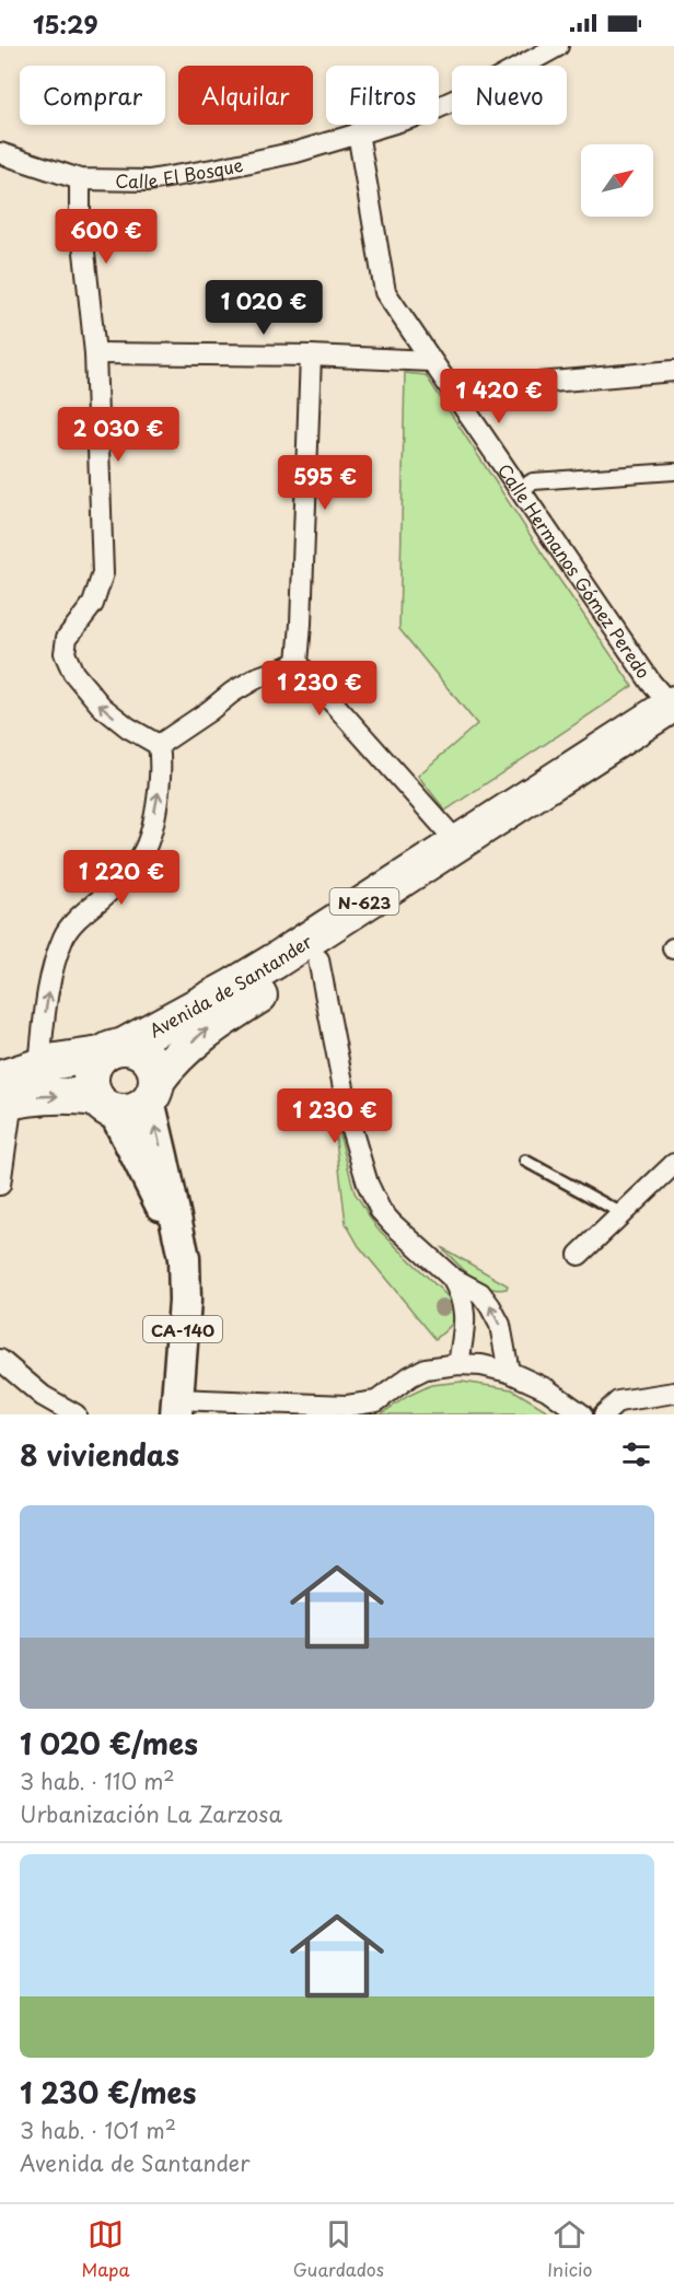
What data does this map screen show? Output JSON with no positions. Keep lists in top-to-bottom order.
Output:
{
  "streets": {
    "highway": ["N-623", "Avenida de Santander"],
    "main road": ["CA-140"],
    "street": ["Calle El Bosque", "Calle Hermanos Gómez Peredo"]
  },
  "crossings": [
    ["Calle El Bosque", "Calle Hermanos Gómez Peredo"],
    ["Calle Hermanos Gómez Peredo", "Avenida de Santander"],
    ["N-623", "Avenida de Santander"],
    ["N-623", "CA-140"],
    ["Avenida de Santander", "CA-140"]
  ],
  "north": "top right",
  "page": {
    "status": "15:29",
    "chip": [
      "Comprar",
      "Alquilar",
      "Filtros",
      "Nuevo"
    ],
    "price": [
      "600 €",
      "1 020 €",
      "1 420 €",
      "2 030 €",
      "595 €",
      "1 230 €",
      "1 220 €",
      "1 230 €"
    ],
    "heading": "8 viviendas",
    "list": [
      {
        "name": "1 020 €/mes",
        "note": "3 hab. · 110 m² · Urbanización La Zarzosa"
      },
      {
        "name": "1 230 €/mes",
        "note": "3 hab. · 101 m² · Avenida de Santander"
      }
    ],
    "tabs": ["Mapa", "Guardados", "Inicio"]
  }
}
